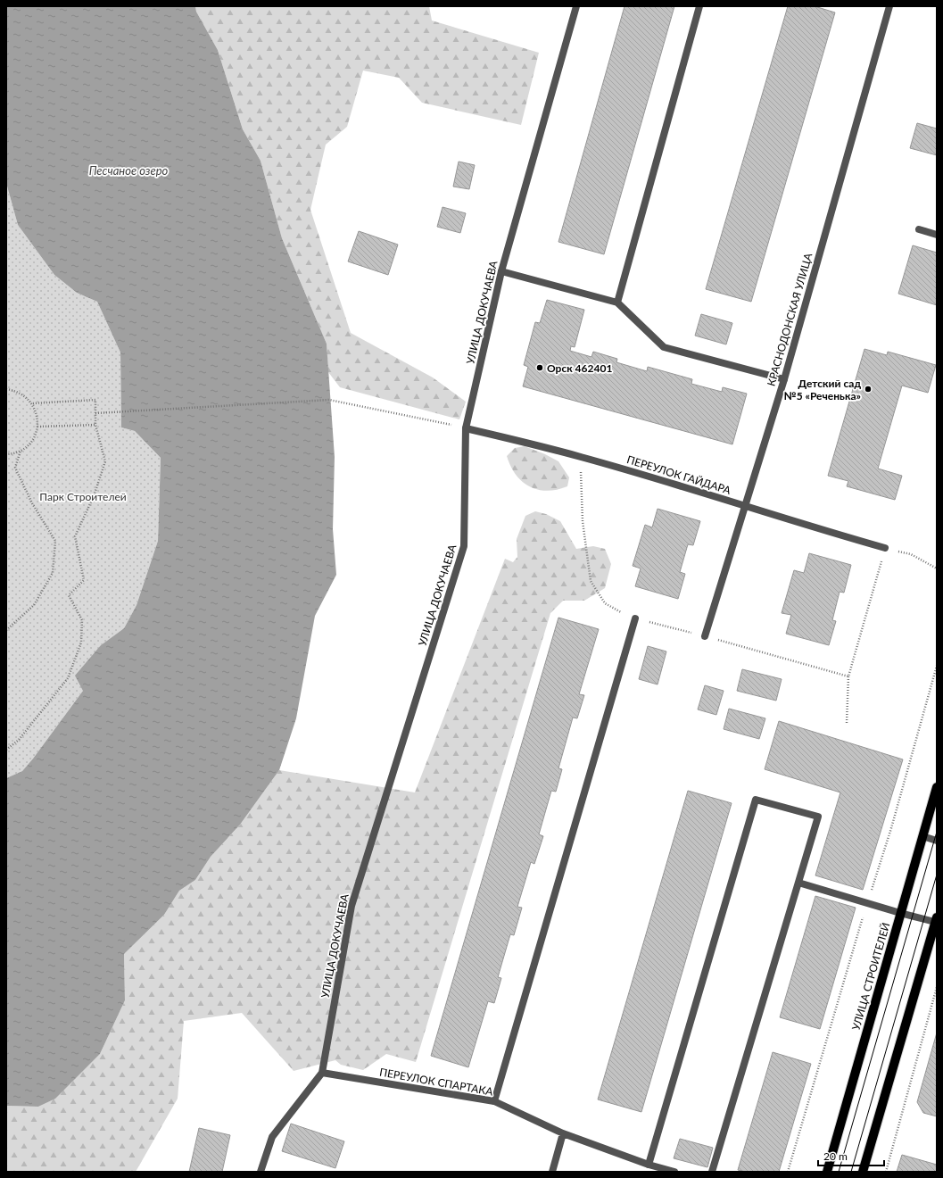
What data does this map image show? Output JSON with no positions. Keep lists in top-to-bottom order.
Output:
{
  "streets": {
    "main road": ["УЛИЦА СТРОИТЕЛЕЙ"],
    "street": [
      "УЛИЦА ДОКУЧАЕВА",
      "КРАСНОДОНСКАЯ УЛИЦА",
      "ПЕРЕУЛОК ГАЙДАРА",
      "ПЕРЕУЛОК СПАРТАКА"
    ]
  },
  "crossings": [
    ["УЛИЦА ДОКУЧАЕВА", "ПЕРЕУЛОК ГАЙДАРА"],
    ["УЛИЦА ДОКУЧАЕВА", "ПЕРЕУЛОК СПАРТАКА"],
    ["КРАСНОДОНСКАЯ УЛИЦА", "ПЕРЕУЛОК ГАЙДАРА"]
  ],
  "water": ["Песчаное озеро"],
  "parks": ["Парк Строителей"],
  "places": ["Орск 462401", "Детский сад №5 «Реченька»"],
  "scale_bar": "20 m"
}
